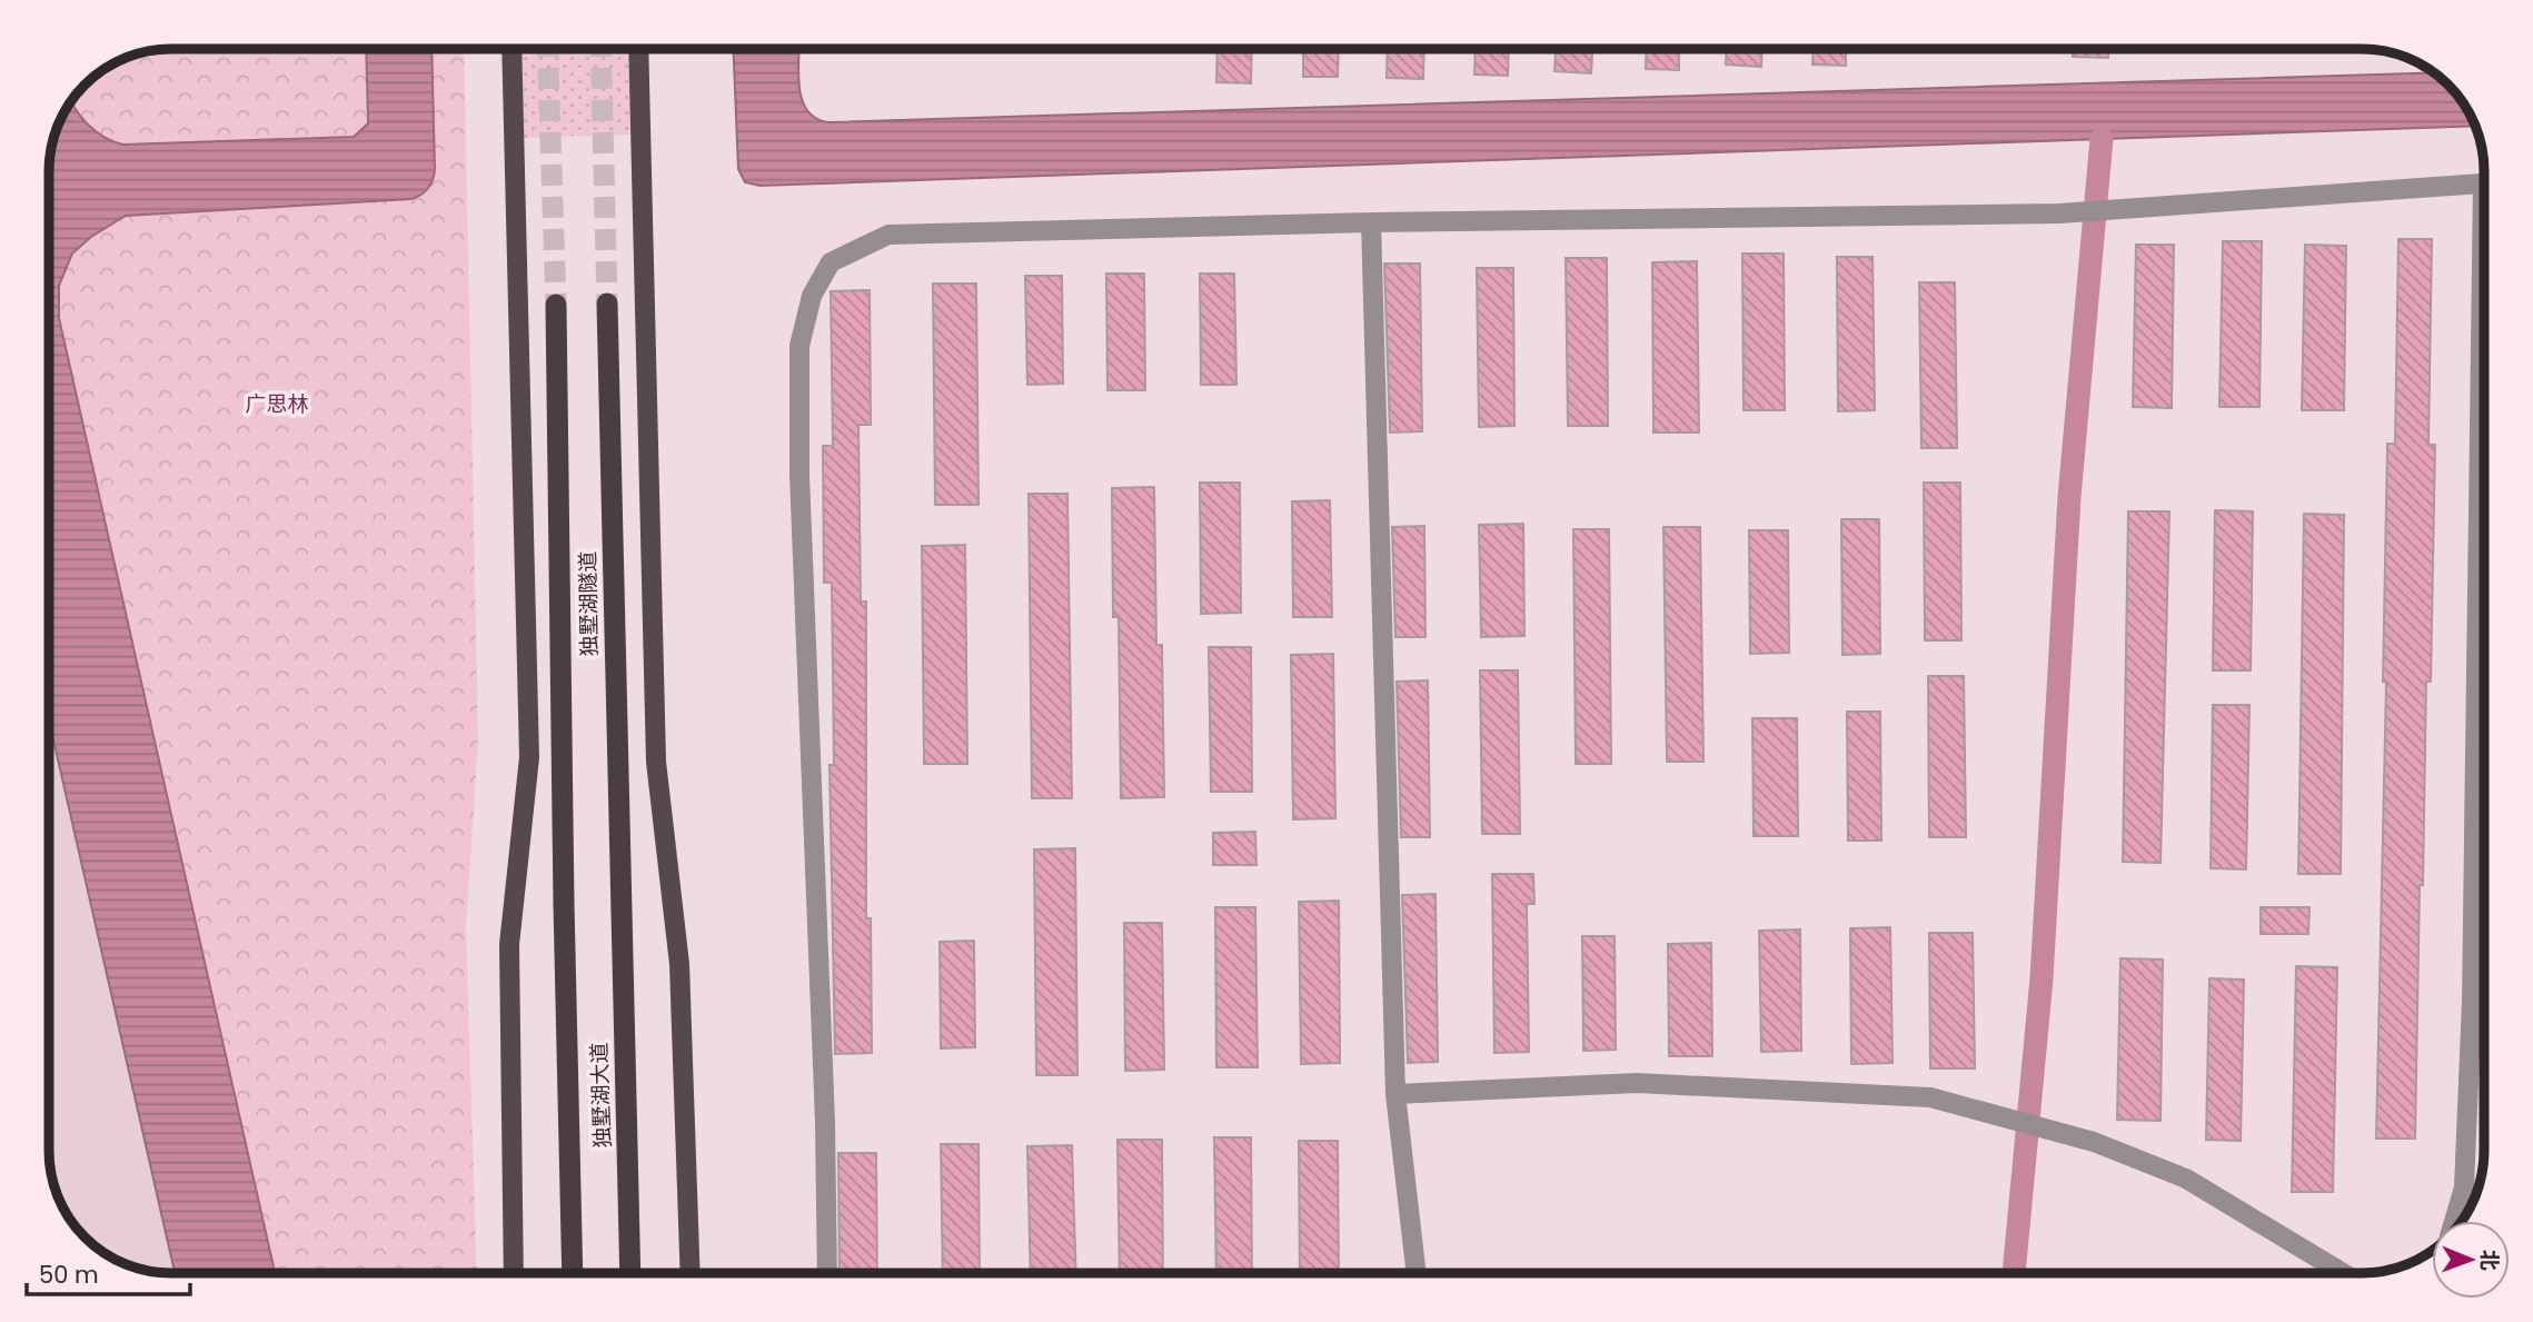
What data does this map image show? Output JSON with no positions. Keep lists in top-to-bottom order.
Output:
{
  "streets": {
    "highway": ["独墅湖隧道", "独墅湖大道"]
  },
  "crossings": [
    ["独墅湖隧道", "独墅湖大道"]
  ],
  "parks": ["广思林"],
  "scale_bar": "50 m",
  "north": "right"
}
